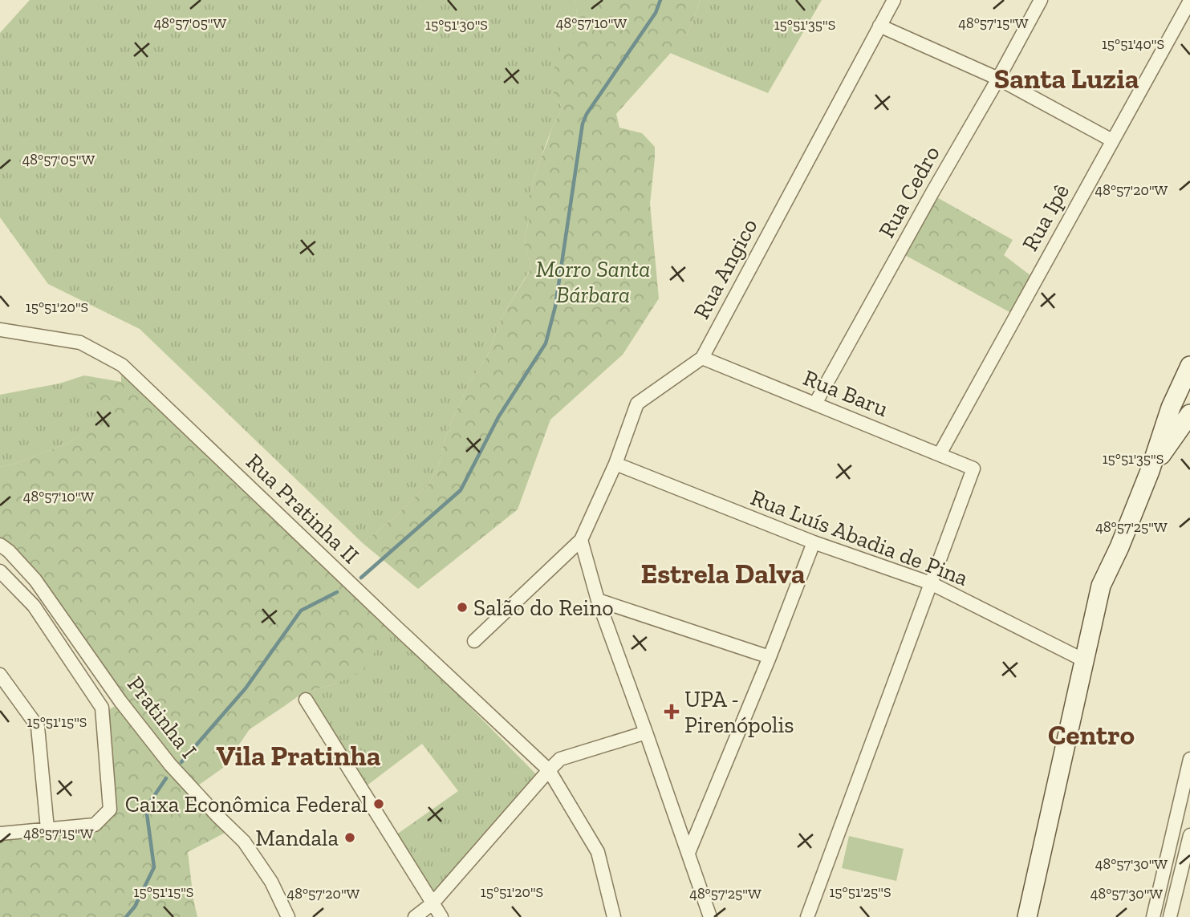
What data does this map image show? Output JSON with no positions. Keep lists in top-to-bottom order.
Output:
{
  "streets": {
    "street": [
      "Rua Cedro",
      "Rua Ipê",
      "Rua Angico",
      "Rua Baru",
      "Rua Pratinha II",
      "Rua Luís Abadia de Pina",
      "Pratinha I"
    ]
  },
  "crossings": [
    ["Rua Cedro", "Rua Baru"],
    ["Rua Ipê", "Rua Baru"],
    ["Rua Angico", "Rua Baru"],
    ["Rua Angico", "Rua Luís Abadia de Pina"],
    ["Rua Baru", "Rua Luís Abadia de Pina"]
  ],
  "districts": [
    "Santa Luzia",
    "Estrela Dalva",
    "Centro",
    "Vila Pratinha"
  ],
  "parks": ["Morro Santa Bárbara"],
  "places": {
    "other": ["Salão do Reino", "Caixa Econômica Federal", "Mandala"],
    "health": ["UPA - Pirenópolis"]
  },
  "coordinates": [
    "48°57'05\"W",
    "48°57'10\"W",
    "48°57'15\"W",
    "15°51'30\"S",
    "15°51'35\"S",
    "15°51'40\"S",
    "48°57'20\"W",
    "15°51'20\"S",
    "48°57'25\"W",
    "15°51'15\"S",
    "48°57'30\"W",
    "15°51'25\"S"
  ]
}
